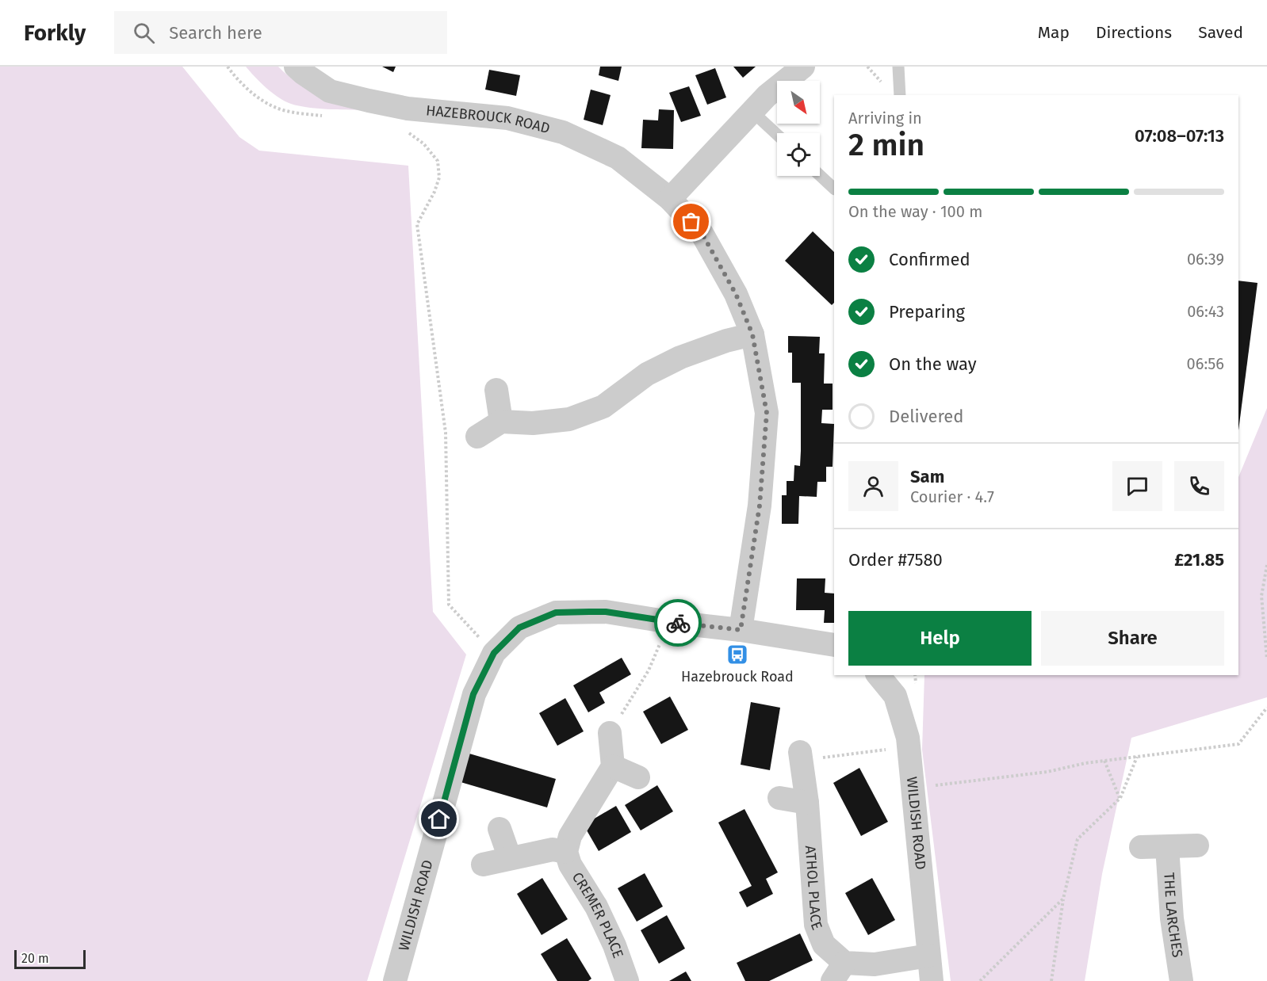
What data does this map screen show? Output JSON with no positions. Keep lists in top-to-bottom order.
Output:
{
  "streets": {
    "street": [
      "HAZEBROUCK ROAD",
      "WILDISH ROAD",
      "ATHOL PLACE",
      "THE LARCHES",
      "CREMER PLACE"
    ]
  },
  "crossings": [
    ["HAZEBROUCK ROAD", "WILDISH ROAD"],
    ["WILDISH ROAD", "ATHOL PLACE"]
  ],
  "places": {
    "bus stop": ["Hazebrouck Road"]
  },
  "scale_bar": "20 m",
  "north": "bottom right",
  "page": {
    "header": "Forkly",
    "search": "Search here",
    "nav": ["Map", "Directions", "Saved"],
    "heading": ["2 min", "Arriving in", "07:08–07:13"],
    "panel": [
      "Sam",
      "Courier · 4.7",
      "Order #7580",
      "£21.85"
    ],
    "bar": "On the way · 100 m",
    "list": [
      ["Confirmed", "06:39"],
      ["Preparing", "06:43"],
      ["On the way", "06:56"],
      "Delivered"
    ],
    "buttons": ["Help", "Share"],
    "scale": "20 m"
  }
}
